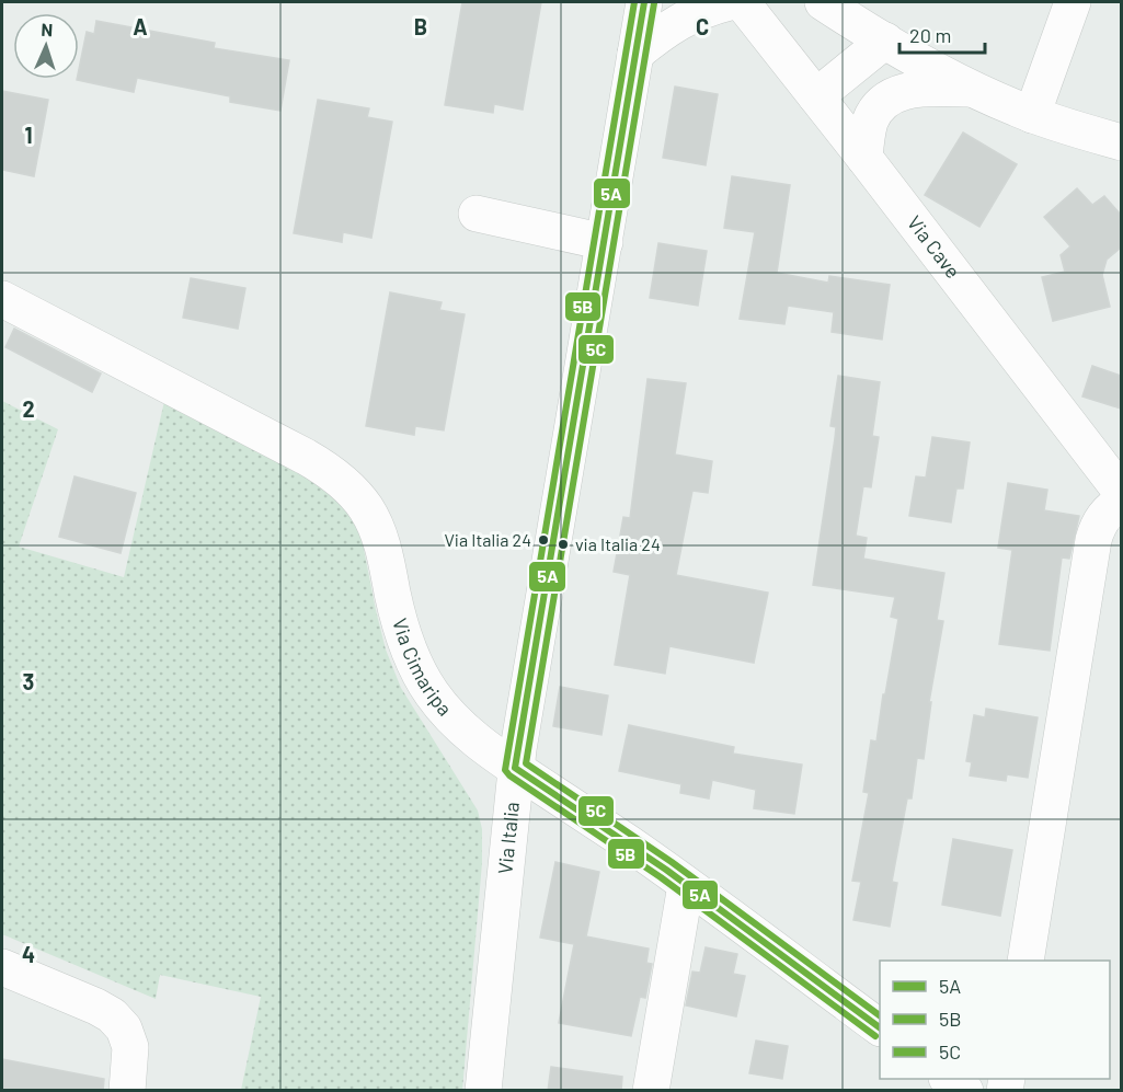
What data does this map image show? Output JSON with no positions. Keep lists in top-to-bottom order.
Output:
{
  "streets": {
    "street": ["Via Cave", "Via Cimaripa", "Via Italia"]
  },
  "crossings": [
    ["Via Cimaripa", "Via Italia"]
  ],
  "places": ["Via Italia 24", "via Italia 24"],
  "lines": ["transit line 5A", "transit line 5B", "transit line 5C"],
  "legend": ["5A", "5B", "5C"],
  "scale_bar": "20 m",
  "north": "top",
  "grid": {
    "columns": ["A", "B", "C"],
    "rows": [
      "1",
      "2",
      "3",
      "4"
    ]
  }
}
